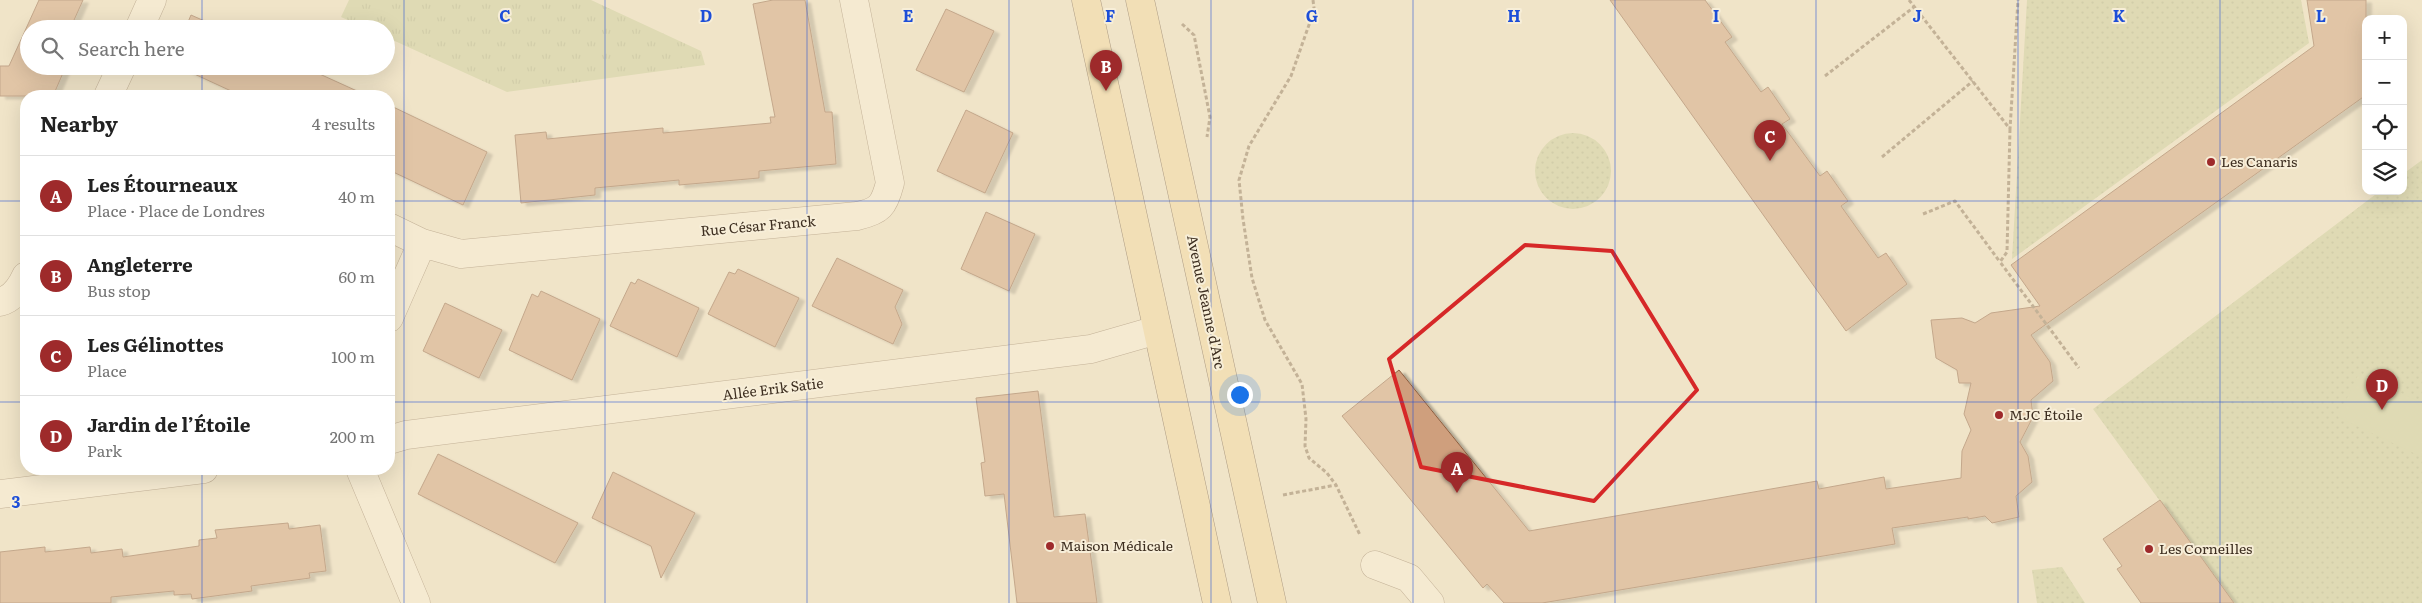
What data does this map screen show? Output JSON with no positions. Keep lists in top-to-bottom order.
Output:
{
  "streets": {
    "main road": ["Avenue Jeanne d'Arc"],
    "street": ["Rue César Franck", "Allée Erik Satie"]
  },
  "places": [
    "Les Canaris",
    "MJC Étoile",
    "Maison Médicale",
    "Les Corneilles"
  ],
  "page": {
    "map_buttons": ["+", "−"],
    "search": "Search here",
    "pins": [
      "B",
      "C",
      "D",
      "A"
    ],
    "heading": ["Nearby", "4 results"],
    "list": [
      {
        "mark": "A",
        "name": "Les Étourneaux",
        "note": "Place · Place de Londres",
        "value": "40 m"
      },
      {
        "mark": "B",
        "name": "Angleterre",
        "note": "Bus stop",
        "value": "60 m"
      },
      {
        "mark": "C",
        "name": "Les Gélinottes",
        "note": "Place",
        "value": "100 m"
      },
      {
        "mark": "D",
        "name": "Jardin de l’Étoile",
        "note": "Park",
        "value": "200 m"
      }
    ]
  },
  "grid": {
    "columns": [
      "C",
      "D",
      "E",
      "F",
      "G",
      "H",
      "I",
      "J",
      "K",
      "L"
    ],
    "rows": ["3"]
  }
}
